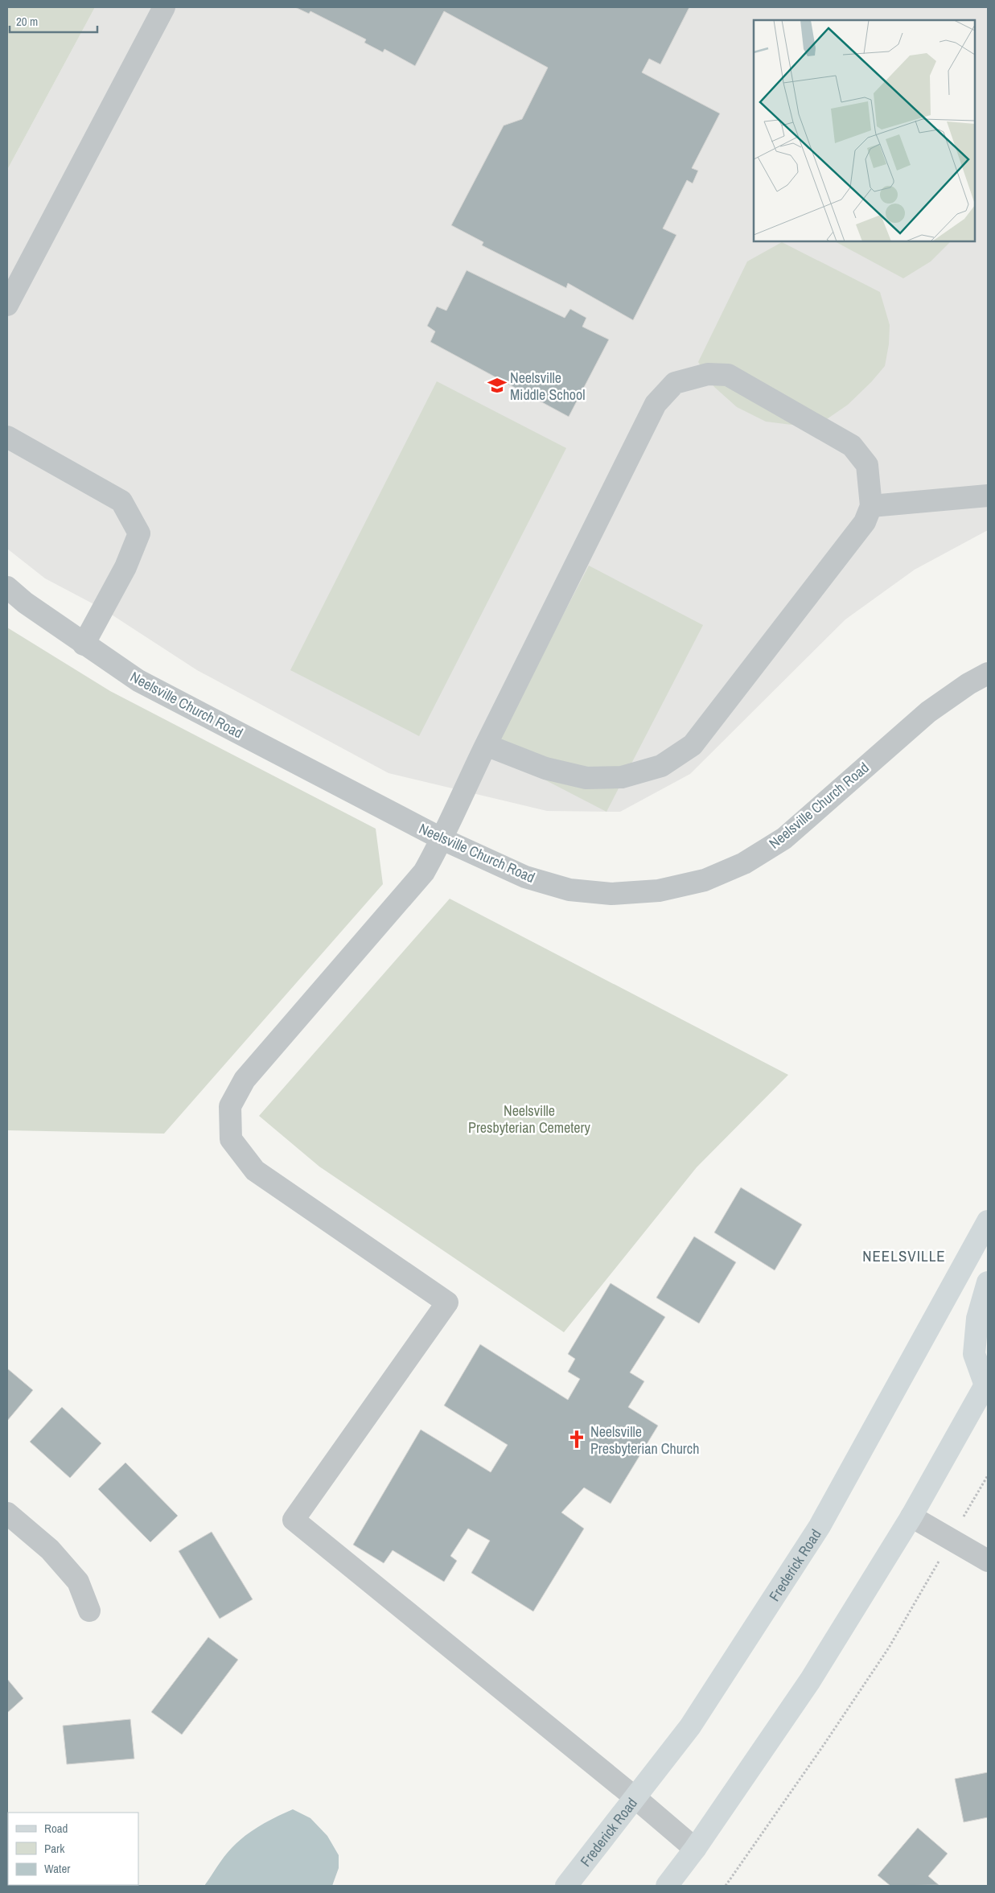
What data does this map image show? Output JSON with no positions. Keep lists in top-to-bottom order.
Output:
{
  "streets": {
    "main road": ["Frederick Road"],
    "street": ["Neelsville Church Road"]
  },
  "districts": ["NEELSVILLE"],
  "parks": ["Neelsville Presbyterian Cemetery"],
  "places": {
    "school or university": ["Neelsville Middle School"],
    "church": ["Neelsville Presbyterian Church"]
  },
  "legend": ["Road", "Park", "Water"],
  "scale_bar": "20 m"
}
